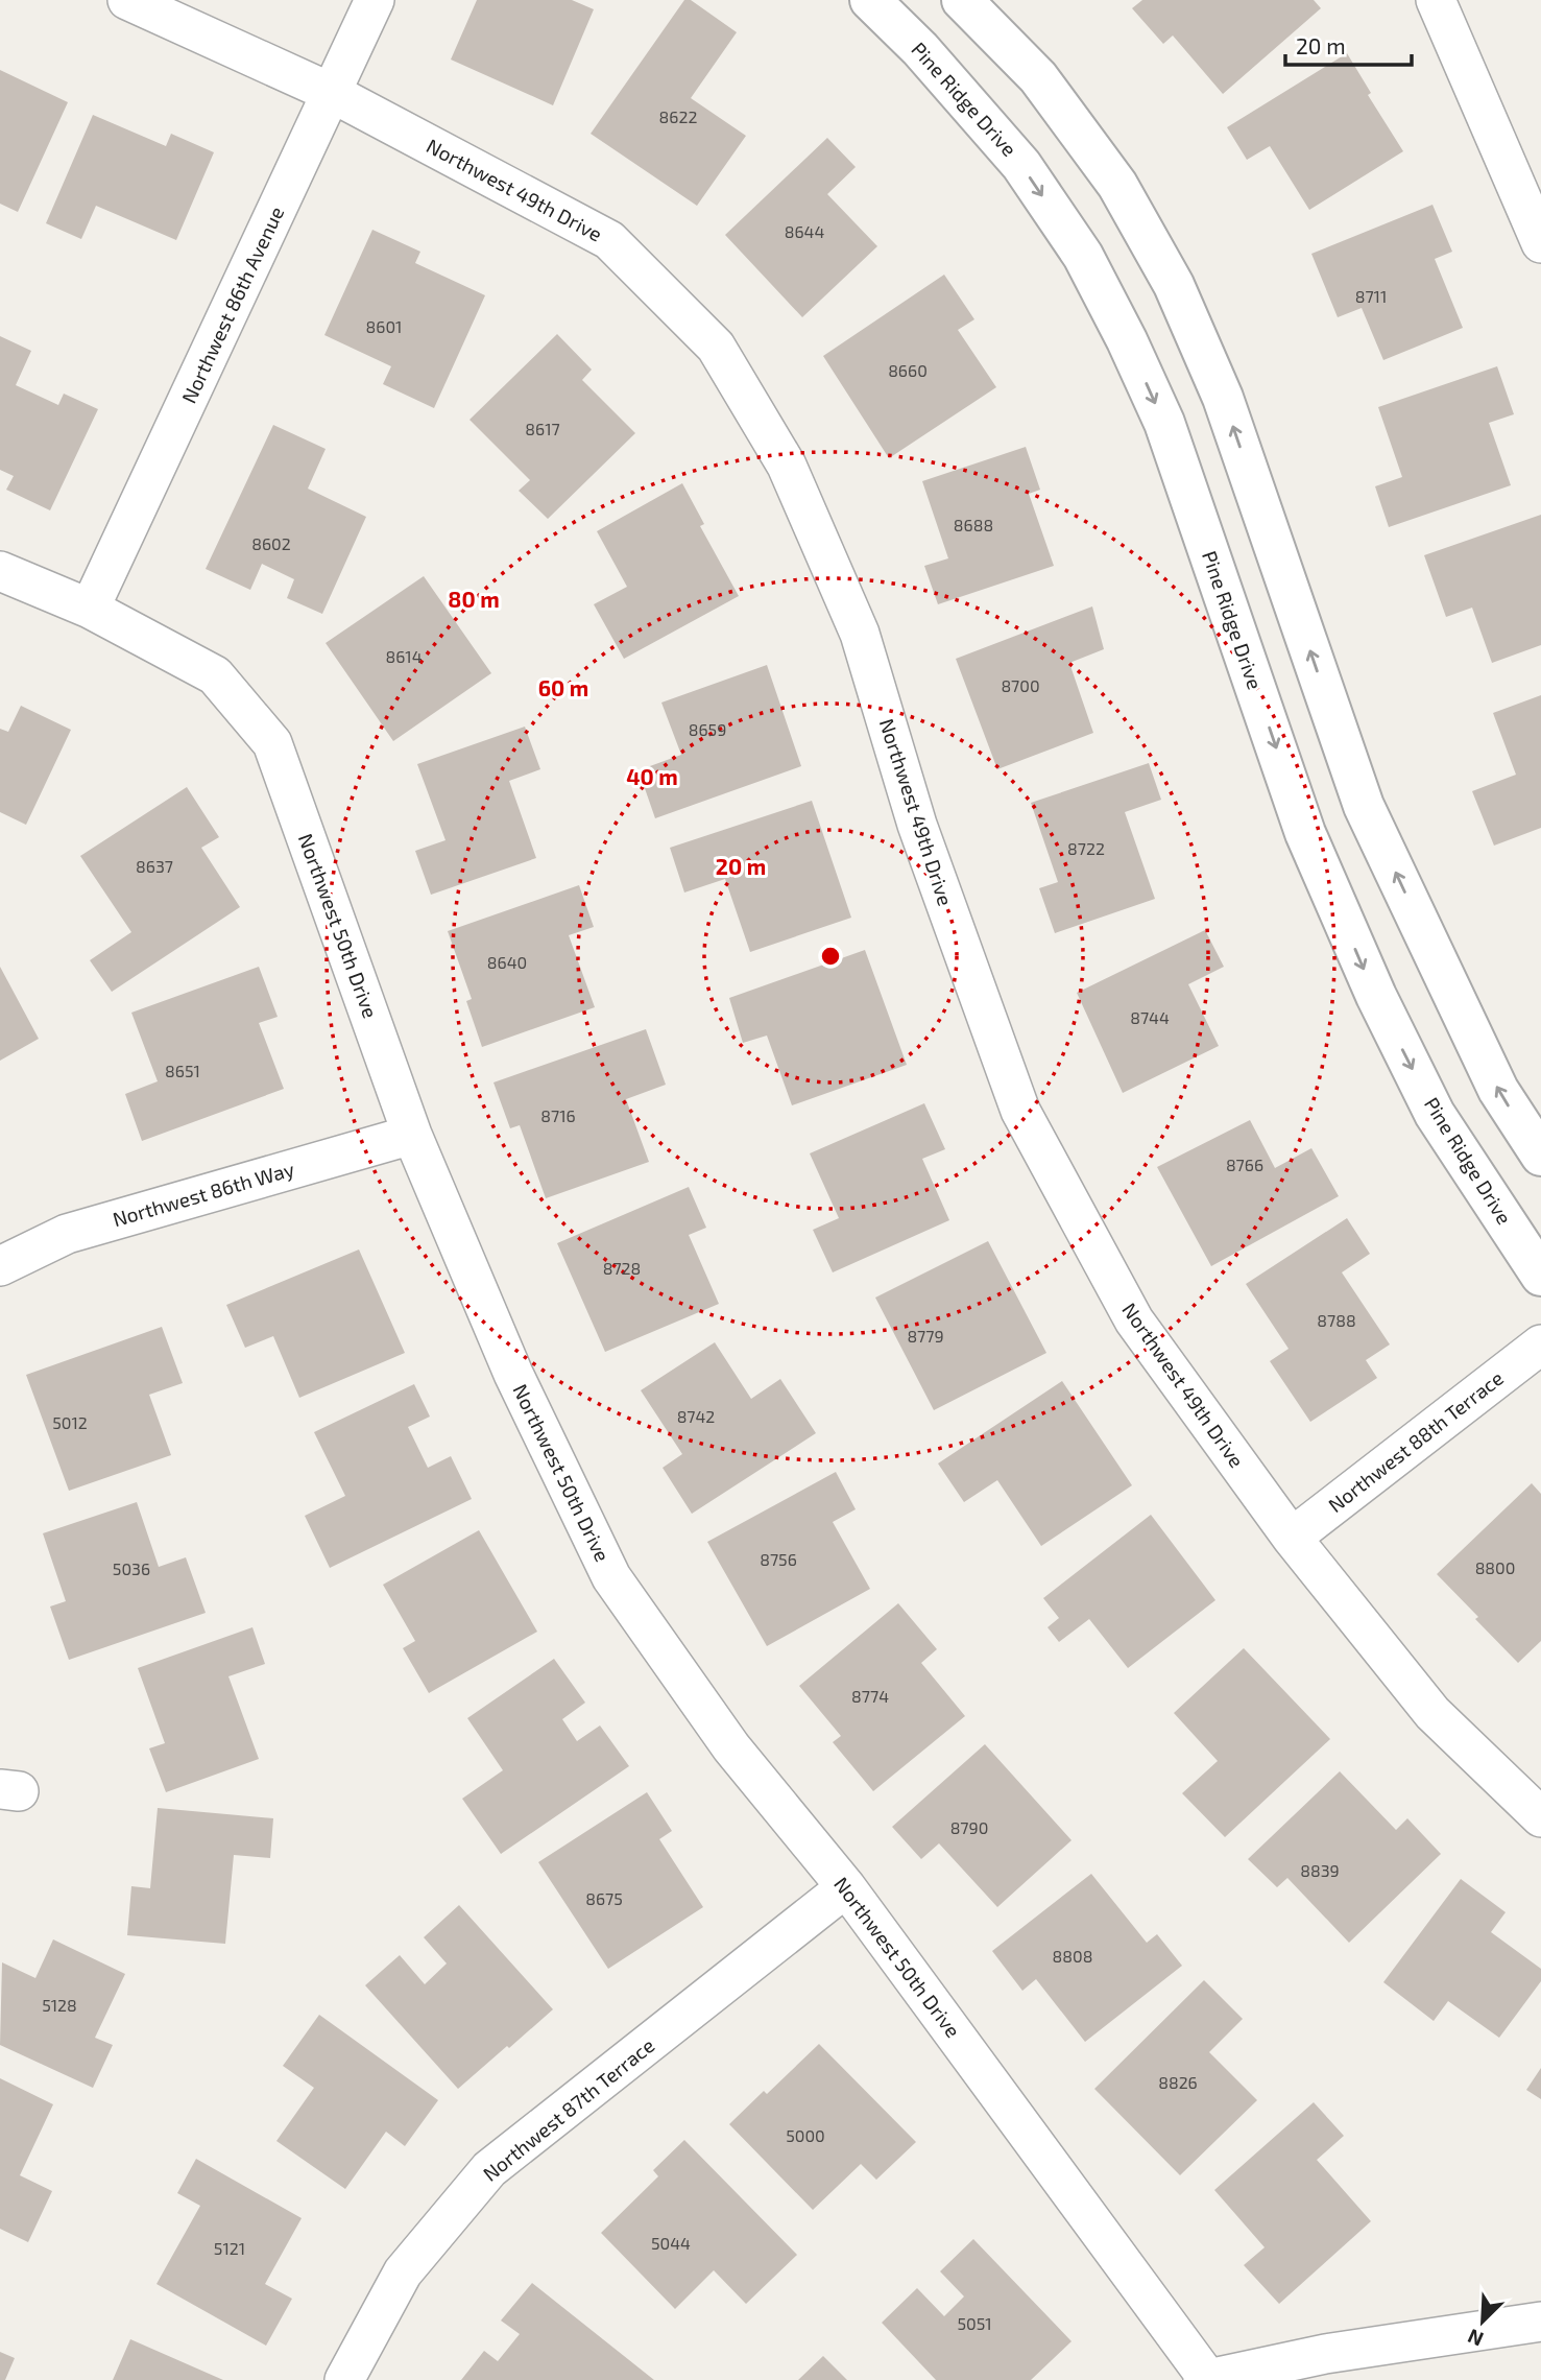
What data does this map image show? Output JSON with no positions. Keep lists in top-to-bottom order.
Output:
{
  "streets": {
    "street": [
      "Pine Ridge Drive",
      "Northwest 49th Drive",
      "Northwest 86th Avenue",
      "Northwest 50th Drive",
      "Northwest 86th Way",
      "Northwest 88th Terrace",
      "Northwest 87th Terrace"
    ]
  },
  "crossings": [
    ["Northwest 49th Drive", "Northwest 86th Avenue"],
    ["Northwest 49th Drive", "Northwest 88th Terrace"],
    ["Northwest 86th Avenue", "Northwest 50th Drive"],
    ["Northwest 50th Drive", "Northwest 86th Way"],
    ["Northwest 50th Drive", "Northwest 87th Terrace"]
  ],
  "house_numbers": [
    "8622",
    "8644",
    "8711",
    "8601",
    "8660",
    "8617",
    "8688",
    "8602",
    "8614",
    "8700",
    "8659",
    "8722",
    "8637",
    "8640",
    "8744",
    "8651",
    "8716",
    "8766",
    "8728",
    "8788",
    "8779",
    "8742",
    "5012",
    "8756",
    "8800",
    "5036",
    "8774",
    "8790",
    "8839",
    "8675",
    "8808",
    "5128",
    "8826",
    "5000",
    "5044",
    "5121",
    "5051"
  ],
  "scale_bar": "20 m",
  "north": "bottom left",
  "rings": [
    "80 m",
    "60 m",
    "40 m",
    "20 m"
  ]
}
